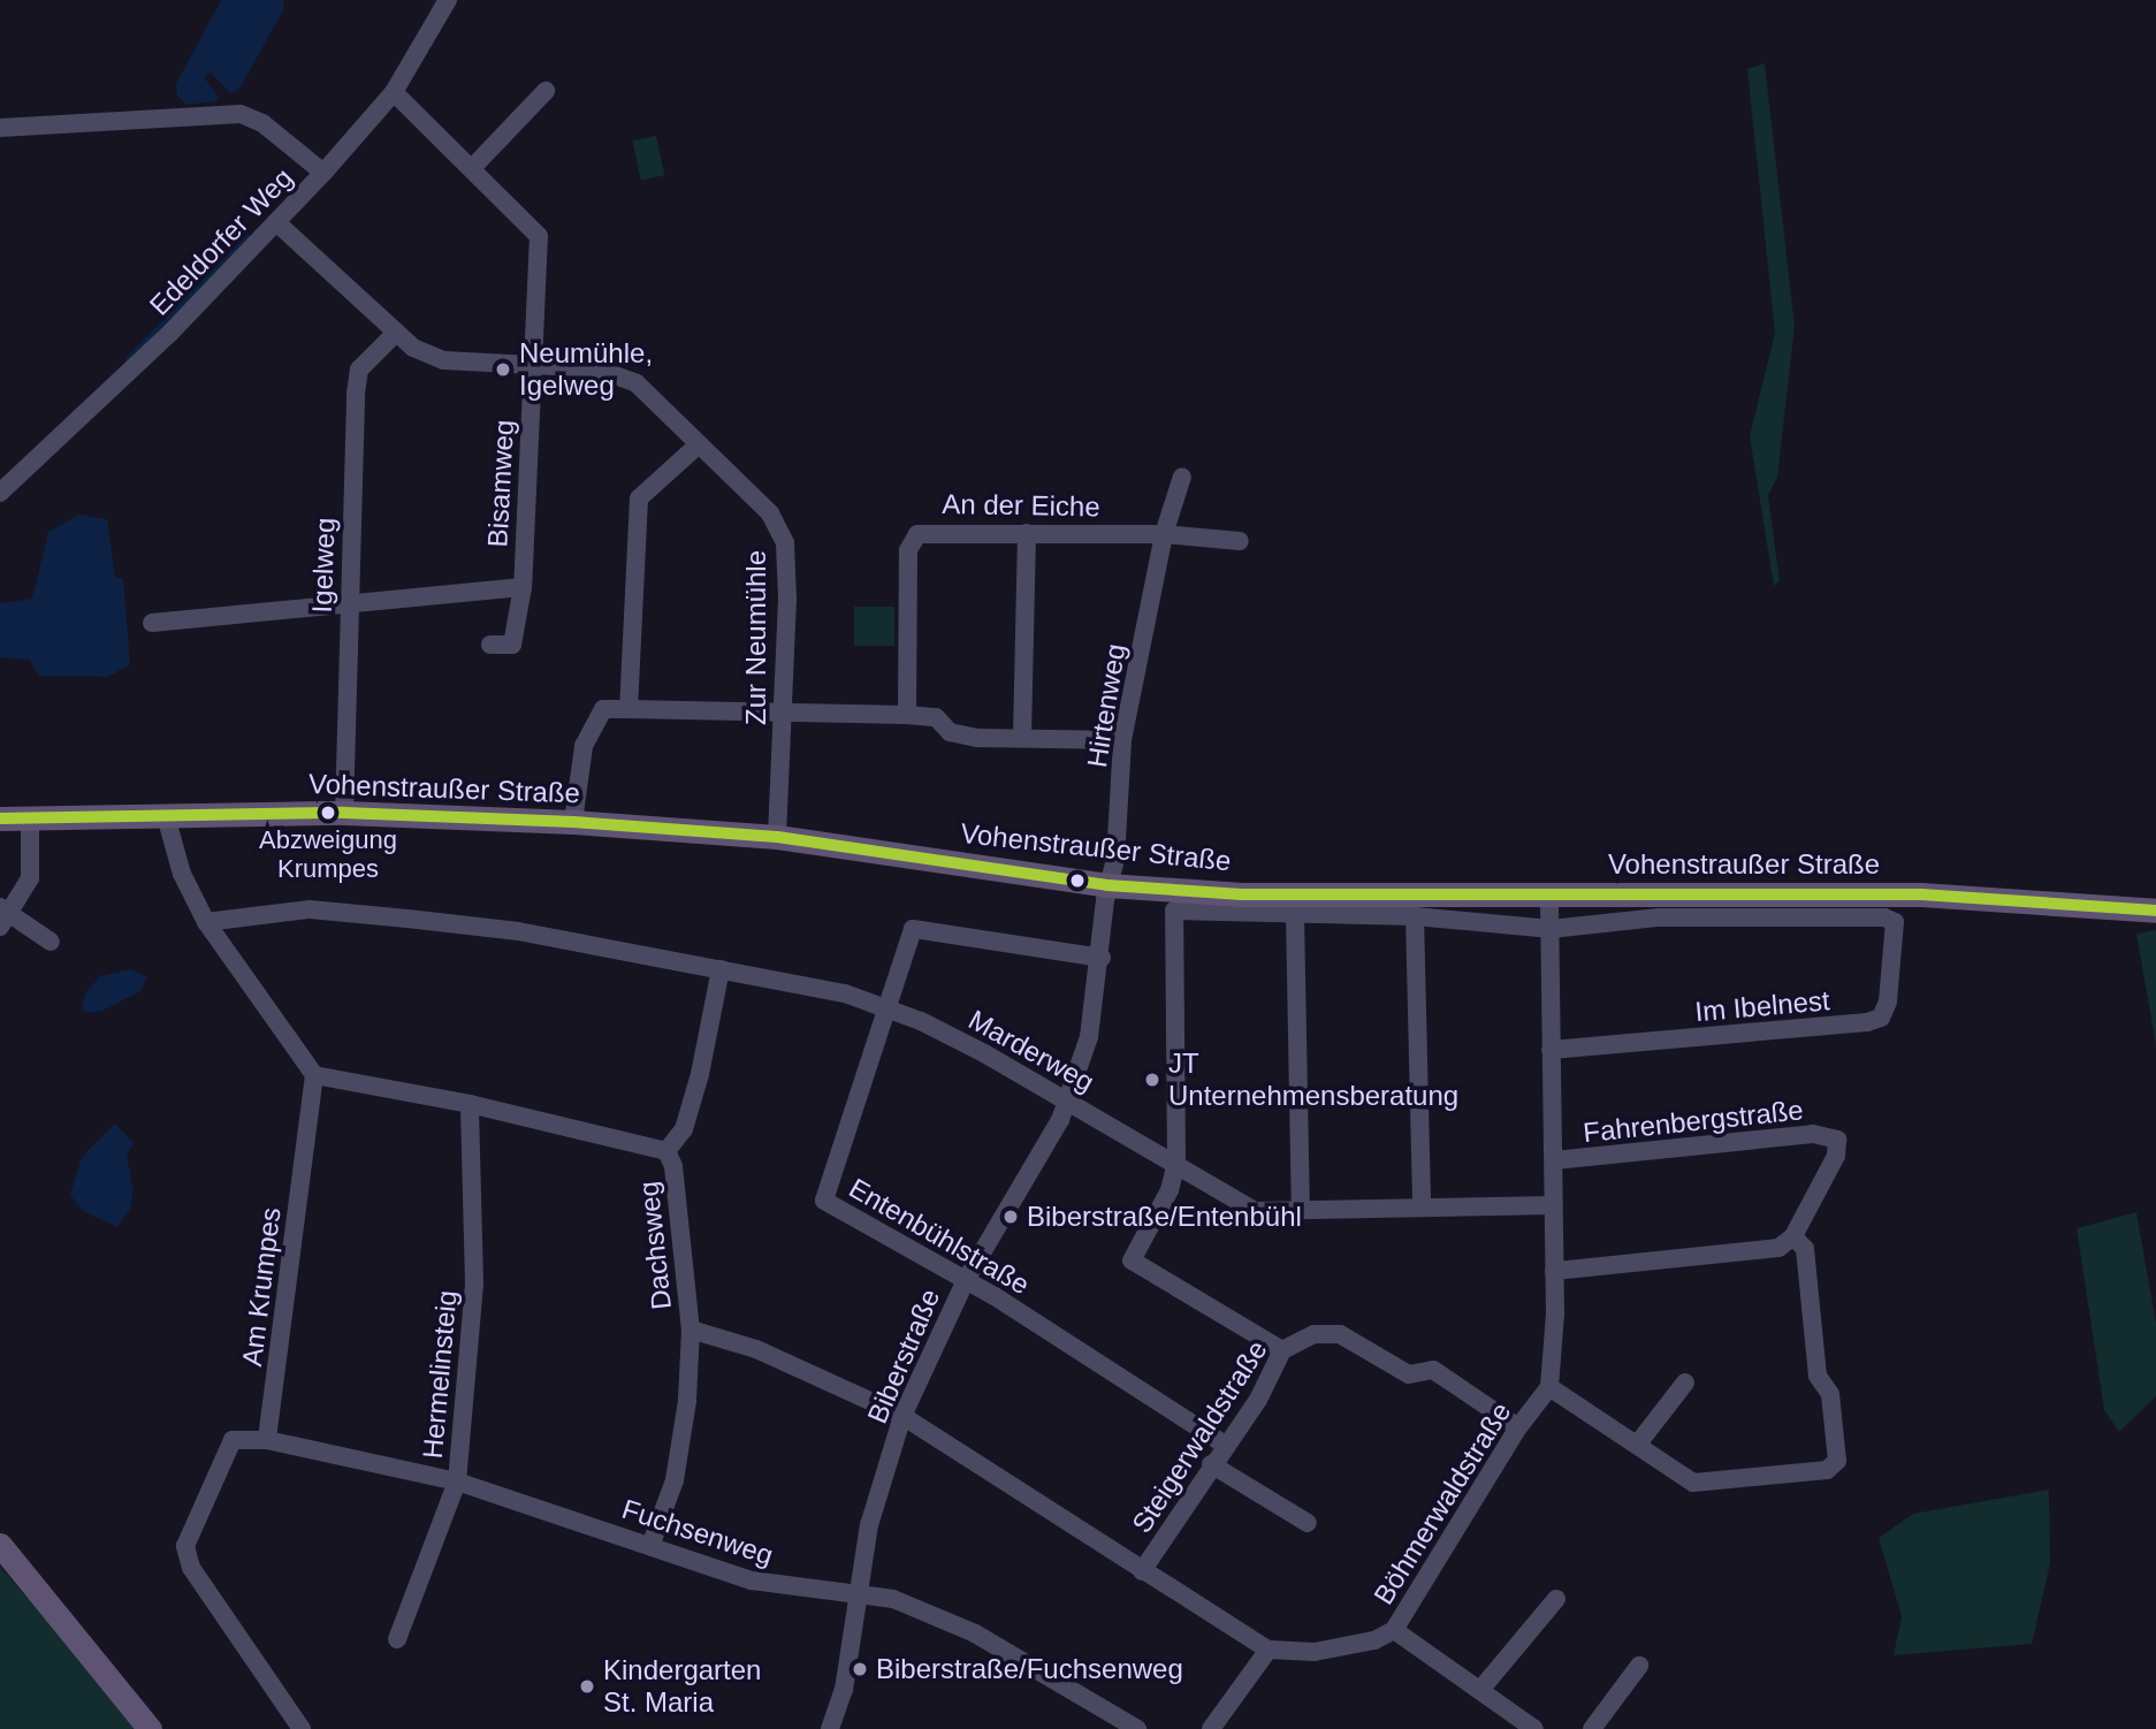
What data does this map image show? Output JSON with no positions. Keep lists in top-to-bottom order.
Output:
{
  "streets": {
    "main road": ["Vohenstraußer Straße"],
    "street": [
      "Edeldorfer Weg",
      "Bisamweg",
      "An der Eiche",
      "Igelweg",
      "Zur Neumühle",
      "Hirtenweg",
      "Im Ibelnest",
      "Marderweg",
      "Fahrenbergstraße",
      "Entenbühlstraße",
      "Dachsweg",
      "Am Krumpes",
      "Biberstraße",
      "Hermelinsteig",
      "Steigerwaldstraße",
      "Böhmerwaldstraße",
      "Fuchsenweg"
    ]
  },
  "crossings": [
    ["Edeldorfer Weg", "Bisamweg"],
    ["Edeldorfer Weg", "Zur Neumühle"],
    ["Bisamweg", "Igelweg"],
    ["Bisamweg", "Zur Neumühle"],
    ["An der Eiche", "Hirtenweg"],
    ["Igelweg", "Zur Neumühle"],
    ["Igelweg", "Vohenstraußer Straße"],
    ["Zur Neumühle", "Vohenstraußer Straße"],
    ["Hirtenweg", "Vohenstraußer Straße"],
    ["Hirtenweg", "Biberstraße"],
    ["Vohenstraußer Straße", "Im Ibelnest"],
    ["Vohenstraußer Straße", "Marderweg"],
    ["Vohenstraußer Straße", "Biberstraße"],
    ["Vohenstraußer Straße", "Böhmerwaldstraße"],
    ["Im Ibelnest", "Böhmerwaldstraße"],
    ["Marderweg", "Entenbühlstraße"],
    ["Marderweg", "Biberstraße"],
    ["Marderweg", "Böhmerwaldstraße"],
    ["Fahrenbergstraße", "Böhmerwaldstraße"],
    ["Entenbühlstraße", "Biberstraße"],
    ["Entenbühlstraße", "Steigerwaldstraße"],
    ["Dachsweg", "Am Krumpes"],
    ["Dachsweg", "Hermelinsteig"],
    ["Dachsweg", "Fuchsenweg"],
    ["Am Krumpes", "Fuchsenweg"],
    ["Biberstraße", "Fuchsenweg"],
    ["Hermelinsteig", "Fuchsenweg"],
    ["Steigerwaldstraße", "Böhmerwaldstraße"]
  ],
  "places": [
    "Neumühle, Igelweg",
    "Abzweigung Krumpes",
    "JT Unternehmensberatung",
    "Biberstraße/Entenbühl",
    "Biberstraße/Fuchsenweg",
    "Kindergarten St. Maria"
  ]
}
